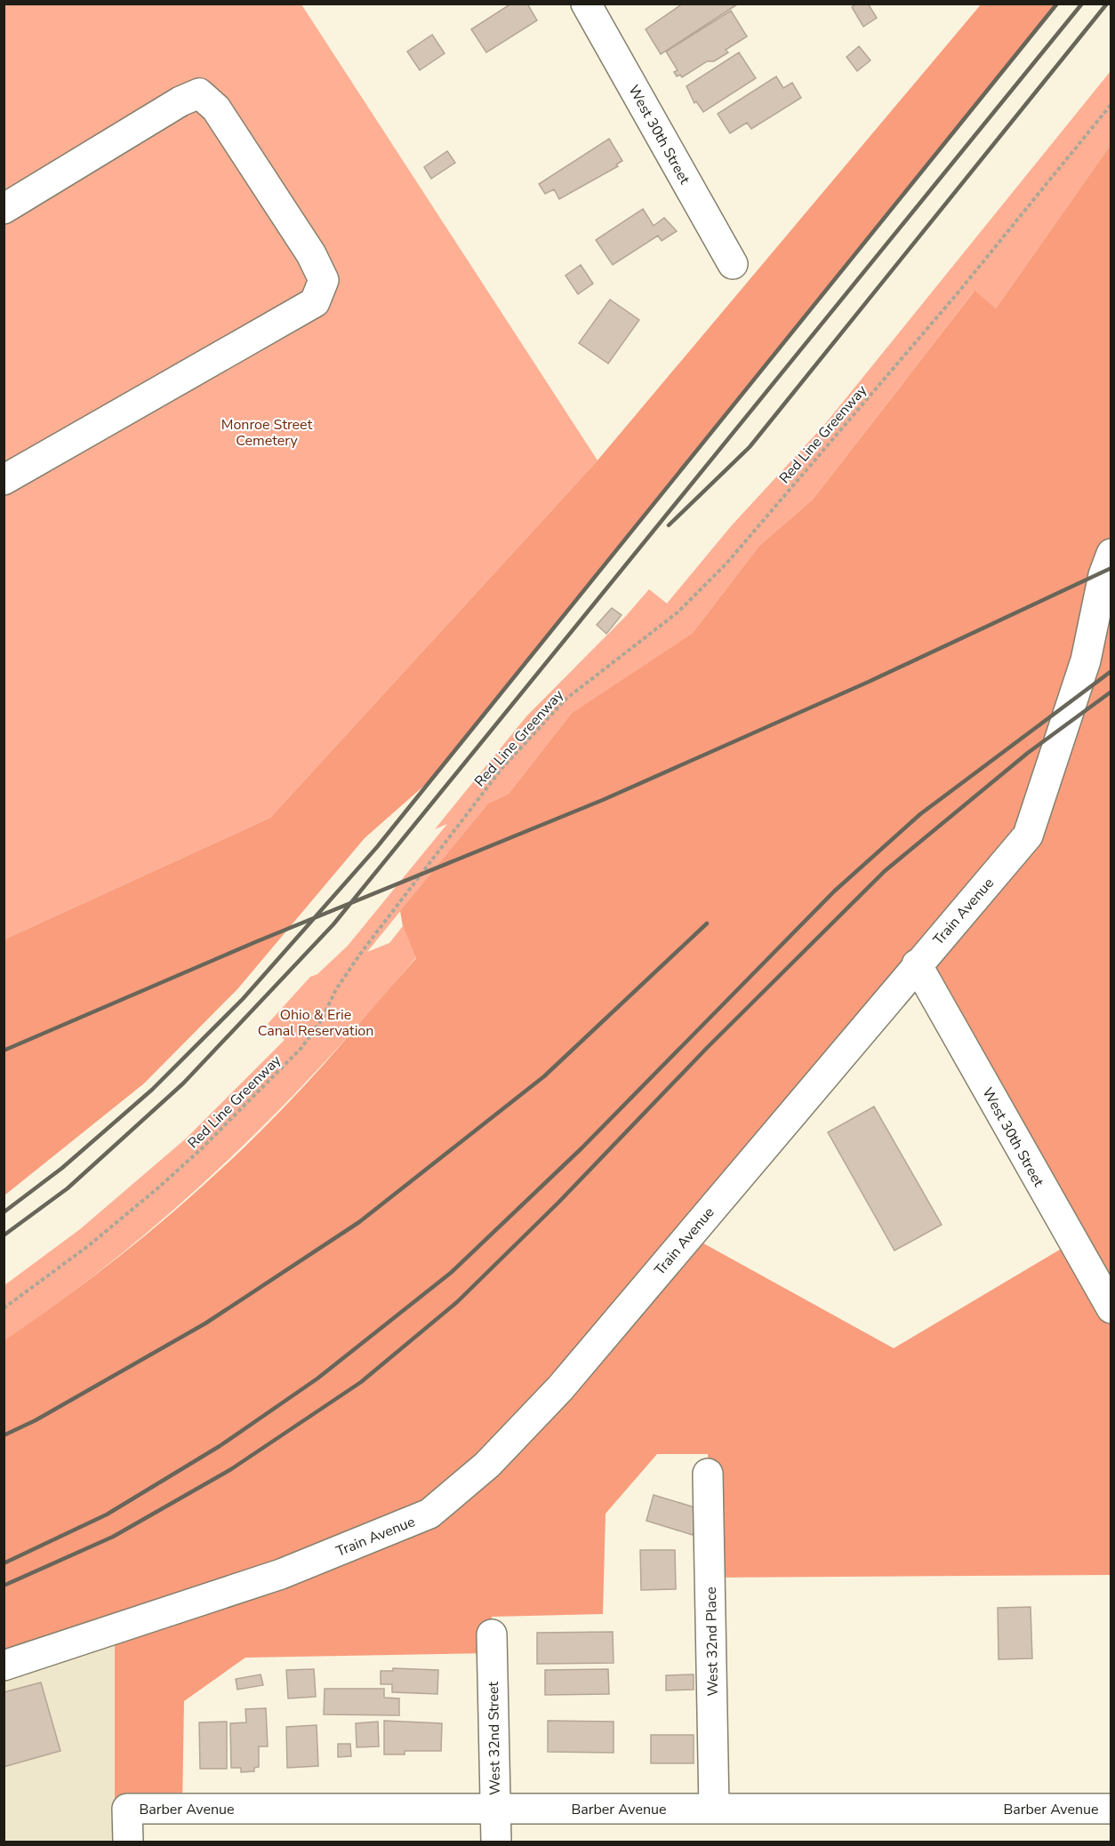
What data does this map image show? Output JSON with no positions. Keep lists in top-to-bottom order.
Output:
{
  "streets": {
    "street": [
      "West 30th Street",
      "Train Avenue",
      "West 32nd Place",
      "West 32nd Street",
      "Barber Avenue"
    ],
    "path": ["Red Line Greenway"]
  },
  "crossings": [
    ["West 30th Street", "Train Avenue"],
    ["West 32nd Place", "Barber Avenue"],
    ["West 32nd Street", "Barber Avenue"]
  ],
  "parks": ["Monroe Street Cemetery", "Ohio & Erie Canal Reservation"]
}
